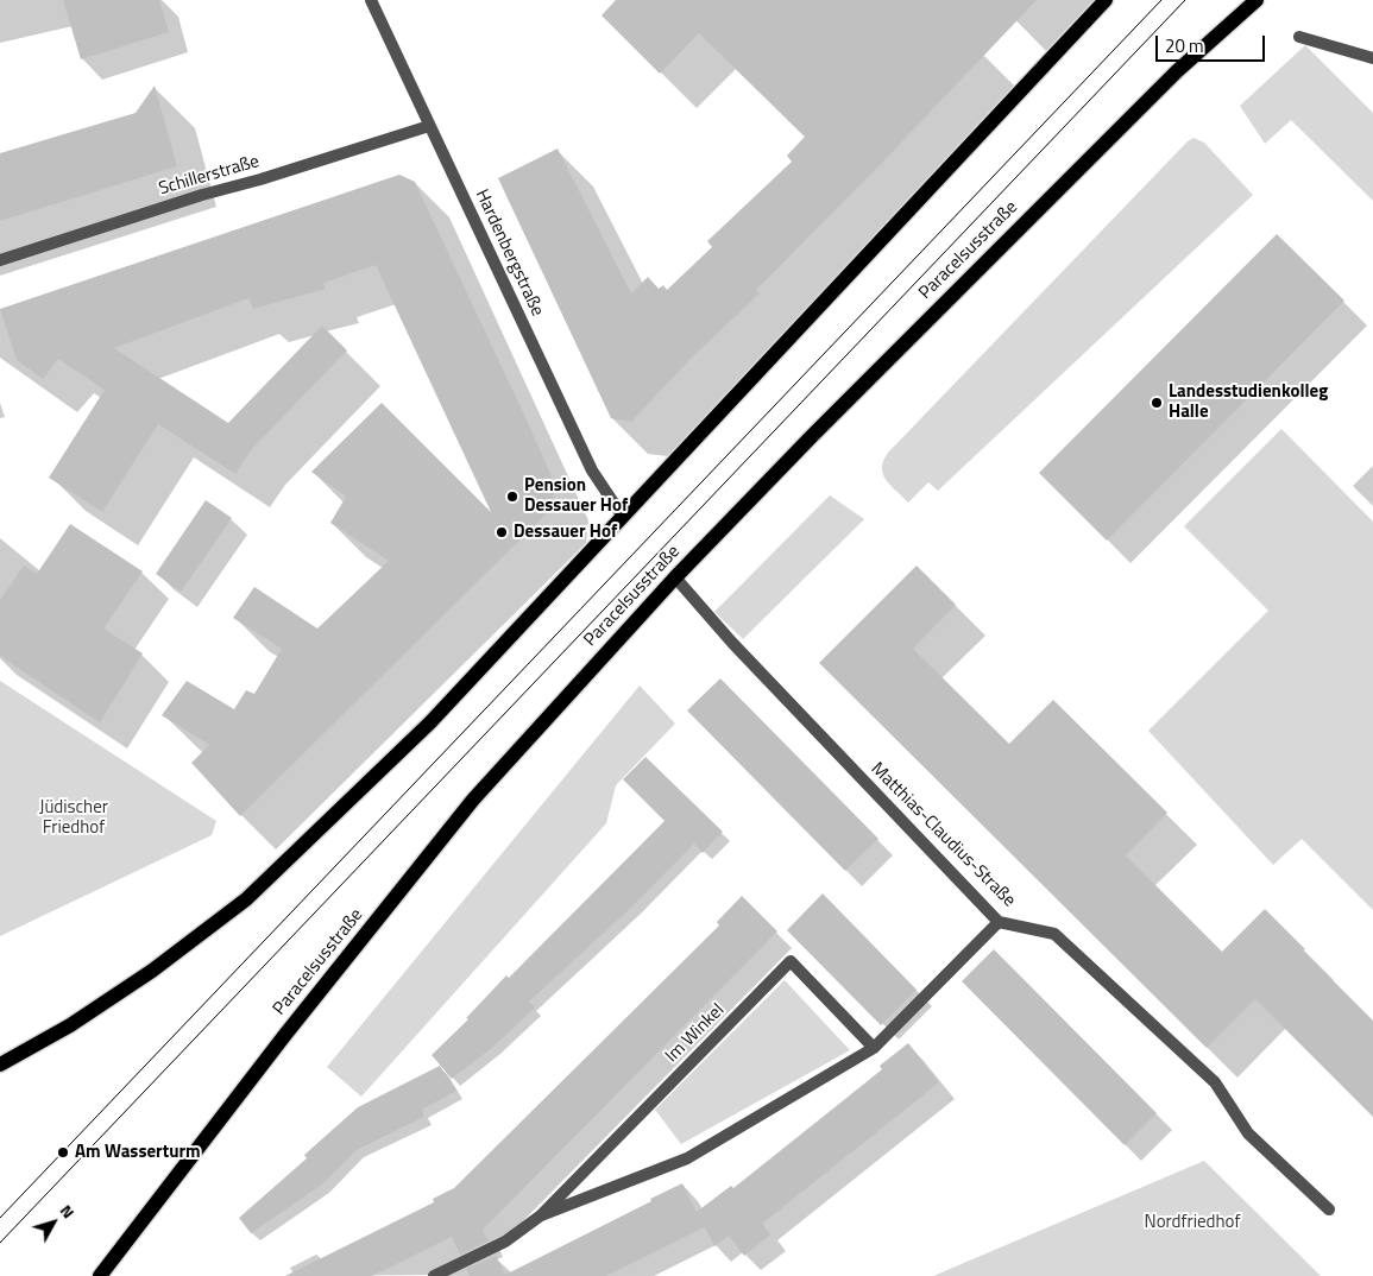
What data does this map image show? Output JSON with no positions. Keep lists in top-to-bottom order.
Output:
{
  "streets": {
    "main road": ["Paracelsusstraße"],
    "street": [
      "Schillerstraße",
      "Hardenbergstraße",
      "Matthias-Claudius-Straße",
      "Im Winkel"
    ]
  },
  "crossings": [
    ["Schillerstraße", "Hardenbergstraße"],
    ["Paracelsusstraße", "Matthias-Claudius-Straße"],
    ["Matthias-Claudius-Straße", "Im Winkel"]
  ],
  "parks": ["Jüdischer Friedhof", "Nordfriedhof"],
  "places": [
    "Landesstudienkolleg Halle",
    "Pension Dessauer Hof",
    "Dessauer Hof",
    "Am Wasserturm"
  ],
  "scale_bar": "20 m",
  "north": "top right"
}
